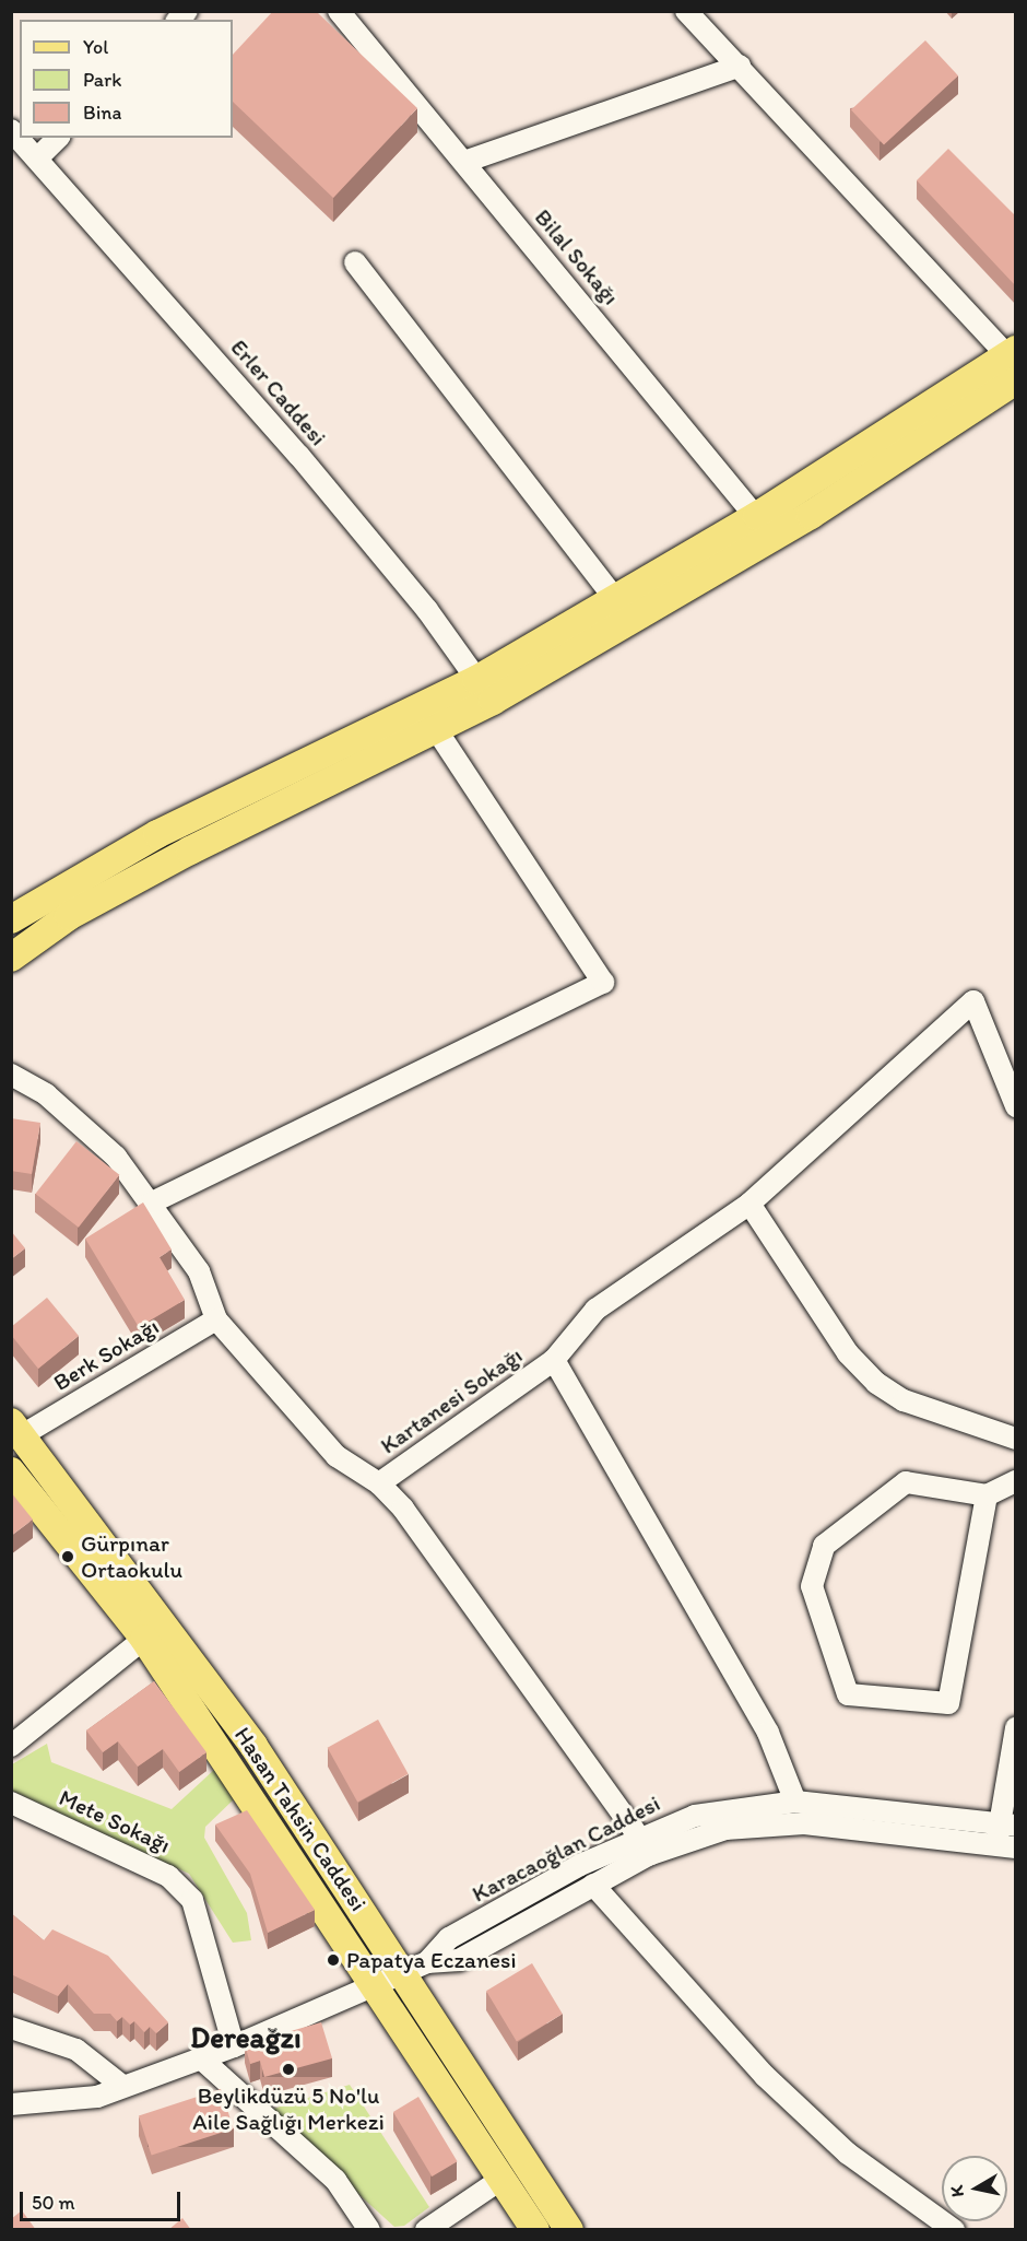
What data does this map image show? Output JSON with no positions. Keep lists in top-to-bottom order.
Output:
{
  "streets": {
    "main road": ["Hasan Tahsin Caddesi"],
    "street": [
      "Bilal Sokağı",
      "Erler Caddesi",
      "Berk Sokağı",
      "Kartanesi Sokağı",
      "Mete Sokağı",
      "Karacaoğlan Caddesi"
    ]
  },
  "crossings": [
    ["Berk Sokağı", "Hasan Tahsin Caddesi"],
    ["Hasan Tahsin Caddesi", "Karacaoğlan Caddesi"],
    ["Mete Sokağı", "Karacaoğlan Caddesi"]
  ],
  "districts": ["Dereağzı"],
  "places": ["Gürpınar Ortaokulu", "Papatya Eczanesi", "Beylikdüzü 5 No'lu Aile Sağlığı Merkezi"],
  "legend": ["Yol", "Park", "Bina"],
  "scale_bar": "50 m",
  "north": "left"
}
